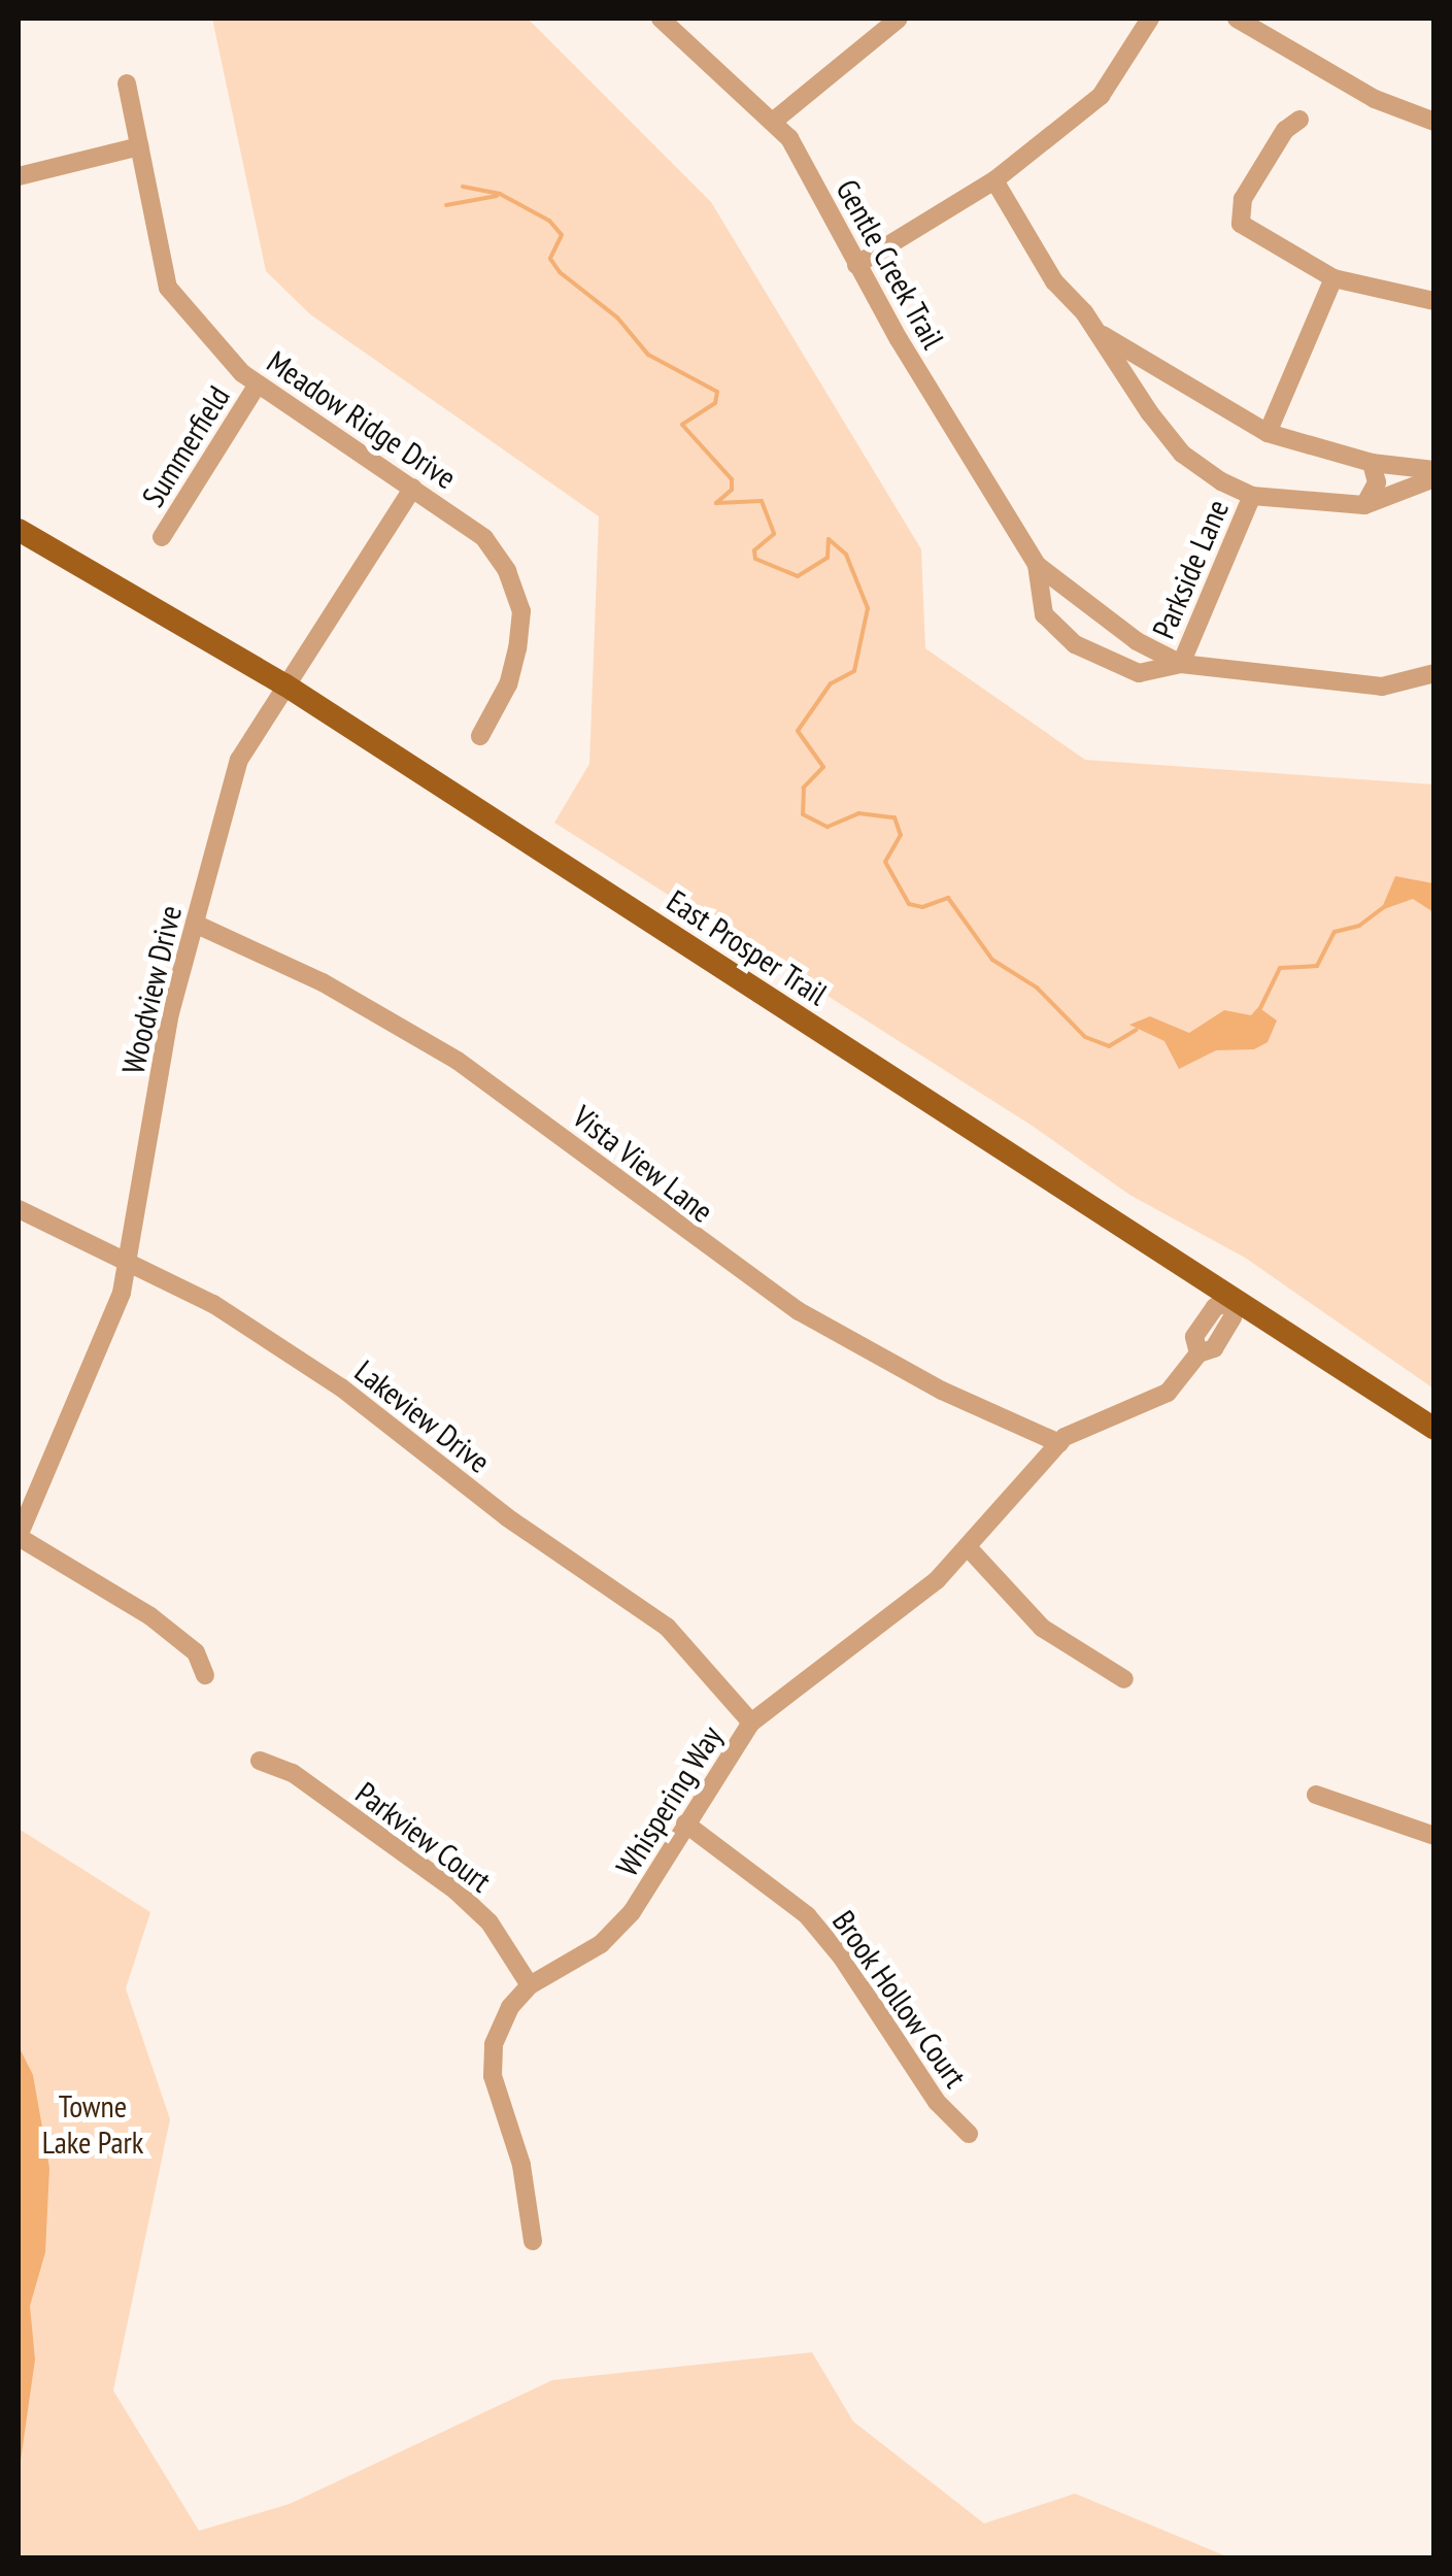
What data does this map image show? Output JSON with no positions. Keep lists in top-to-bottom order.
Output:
{
  "streets": {
    "main road": ["East Prosper Trail"],
    "street": [
      "Gentle Creek Trail",
      "Meadow Ridge Drive",
      "Summerfield",
      "Parkside Lane",
      "Woodview Drive",
      "Vista View Lane",
      "Lakeview Drive",
      "Whispering Way",
      "Parkview Court",
      "Brook Hollow Court"
    ]
  },
  "crossings": [
    ["Gentle Creek Trail", "Parkside Lane"],
    ["Meadow Ridge Drive", "Summerfield"],
    ["Meadow Ridge Drive", "Woodview Drive"],
    ["East Prosper Trail", "Woodview Drive"],
    ["East Prosper Trail", "Whispering Way"],
    ["Woodview Drive", "Vista View Lane"],
    ["Woodview Drive", "Lakeview Drive"],
    ["Vista View Lane", "Whispering Way"],
    ["Lakeview Drive", "Whispering Way"],
    ["Whispering Way", "Parkview Court"],
    ["Whispering Way", "Brook Hollow Court"]
  ],
  "parks": ["Towne Lake Park"]
}
